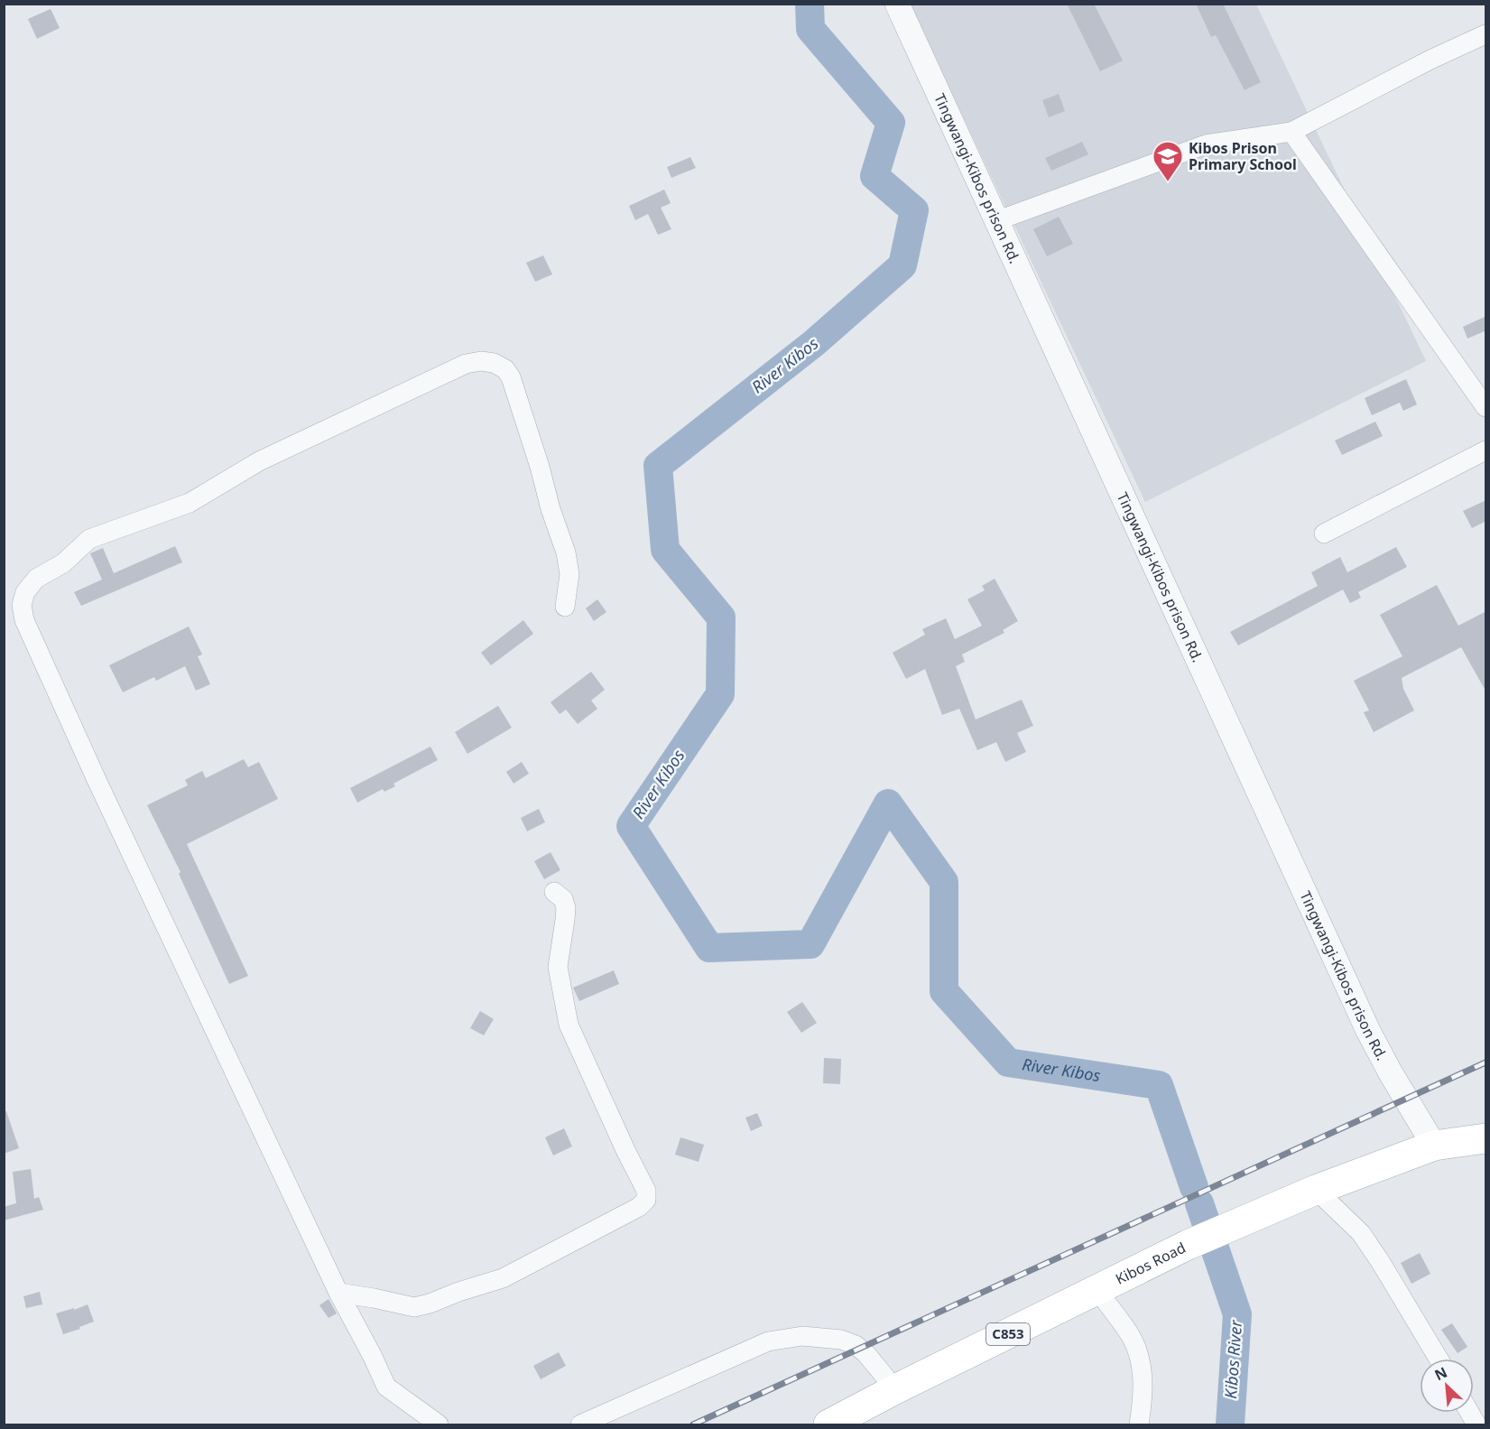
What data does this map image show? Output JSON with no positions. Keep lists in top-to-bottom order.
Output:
{
  "streets": {
    "main road": ["Kibos Road", "C853"],
    "street": ["Tingwangi-Kibos prison Rd."]
  },
  "crossings": [
    ["Tingwangi-Kibos prison Rd.", "Kibos Road"]
  ],
  "water": ["River Kibos", "Kibos River"],
  "places": {
    "school or university": ["Kibos Prison Primary School"]
  },
  "north": "top left"
}
